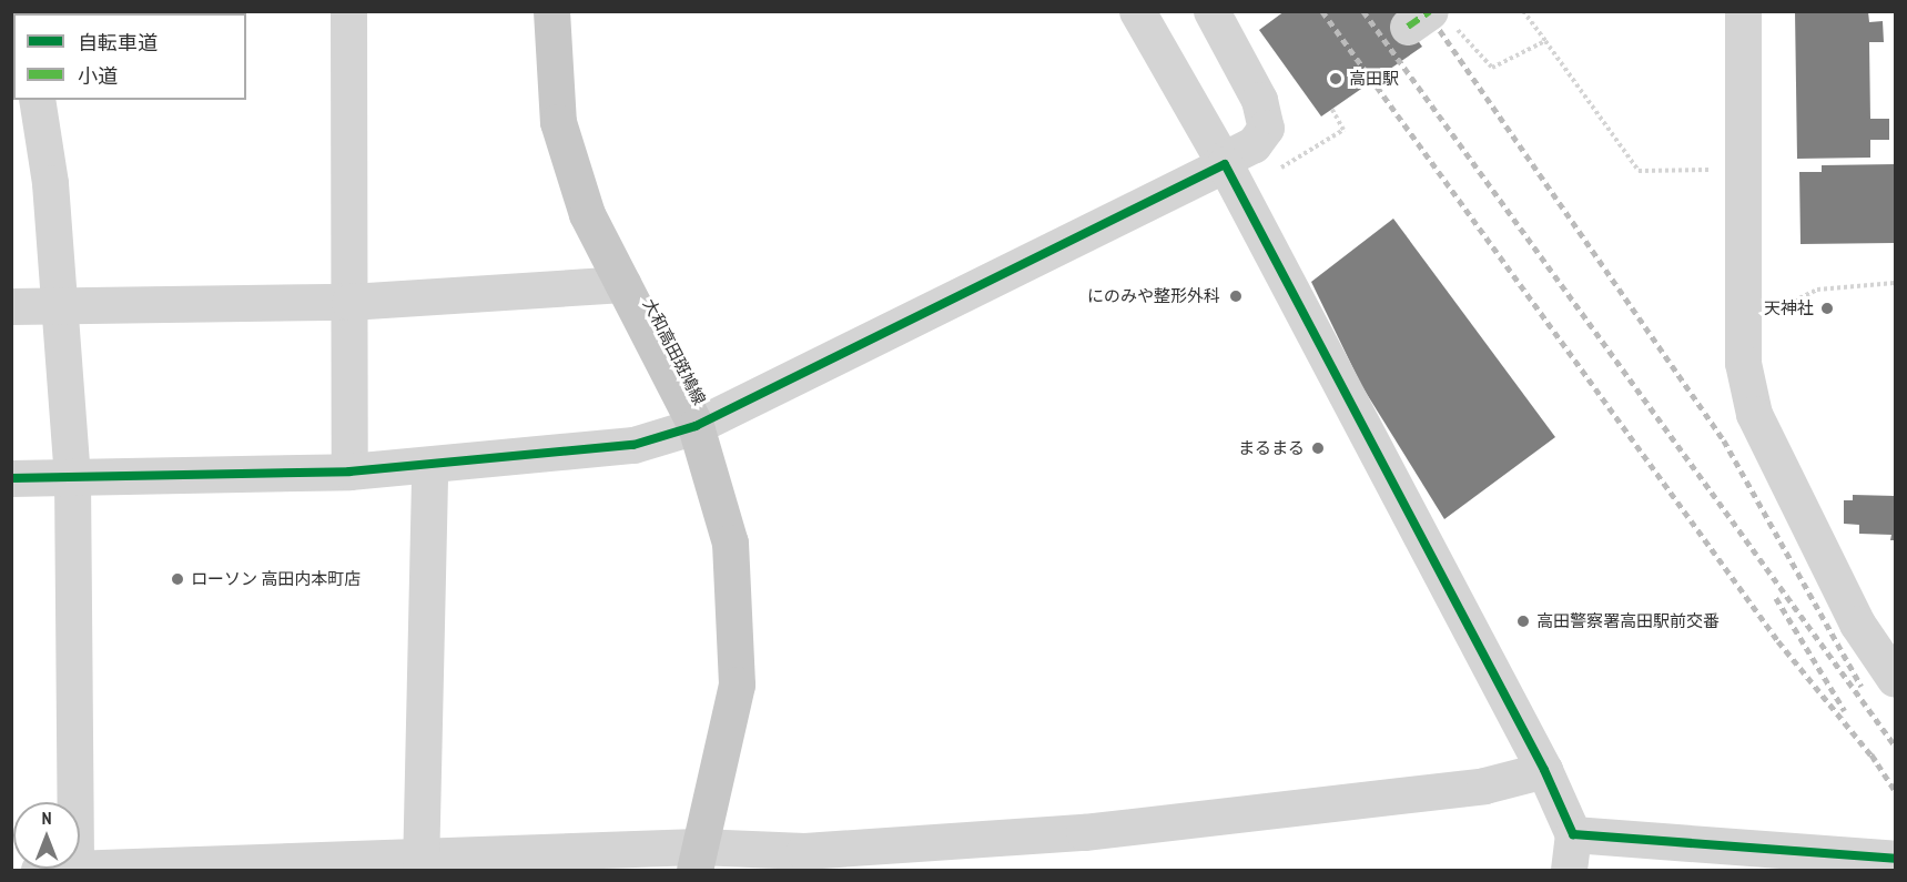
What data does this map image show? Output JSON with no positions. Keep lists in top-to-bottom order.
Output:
{
  "streets": {
    "main road": ["大和高田斑鳩線"]
  },
  "places": [
    "高田駅",
    "にのみや整形外科",
    "天神社",
    "まるまる",
    "ローソン 高田内本町店",
    "高田警察署高田駅前交番"
  ],
  "legend": ["自転車道", "小道"],
  "north": "top"
}
